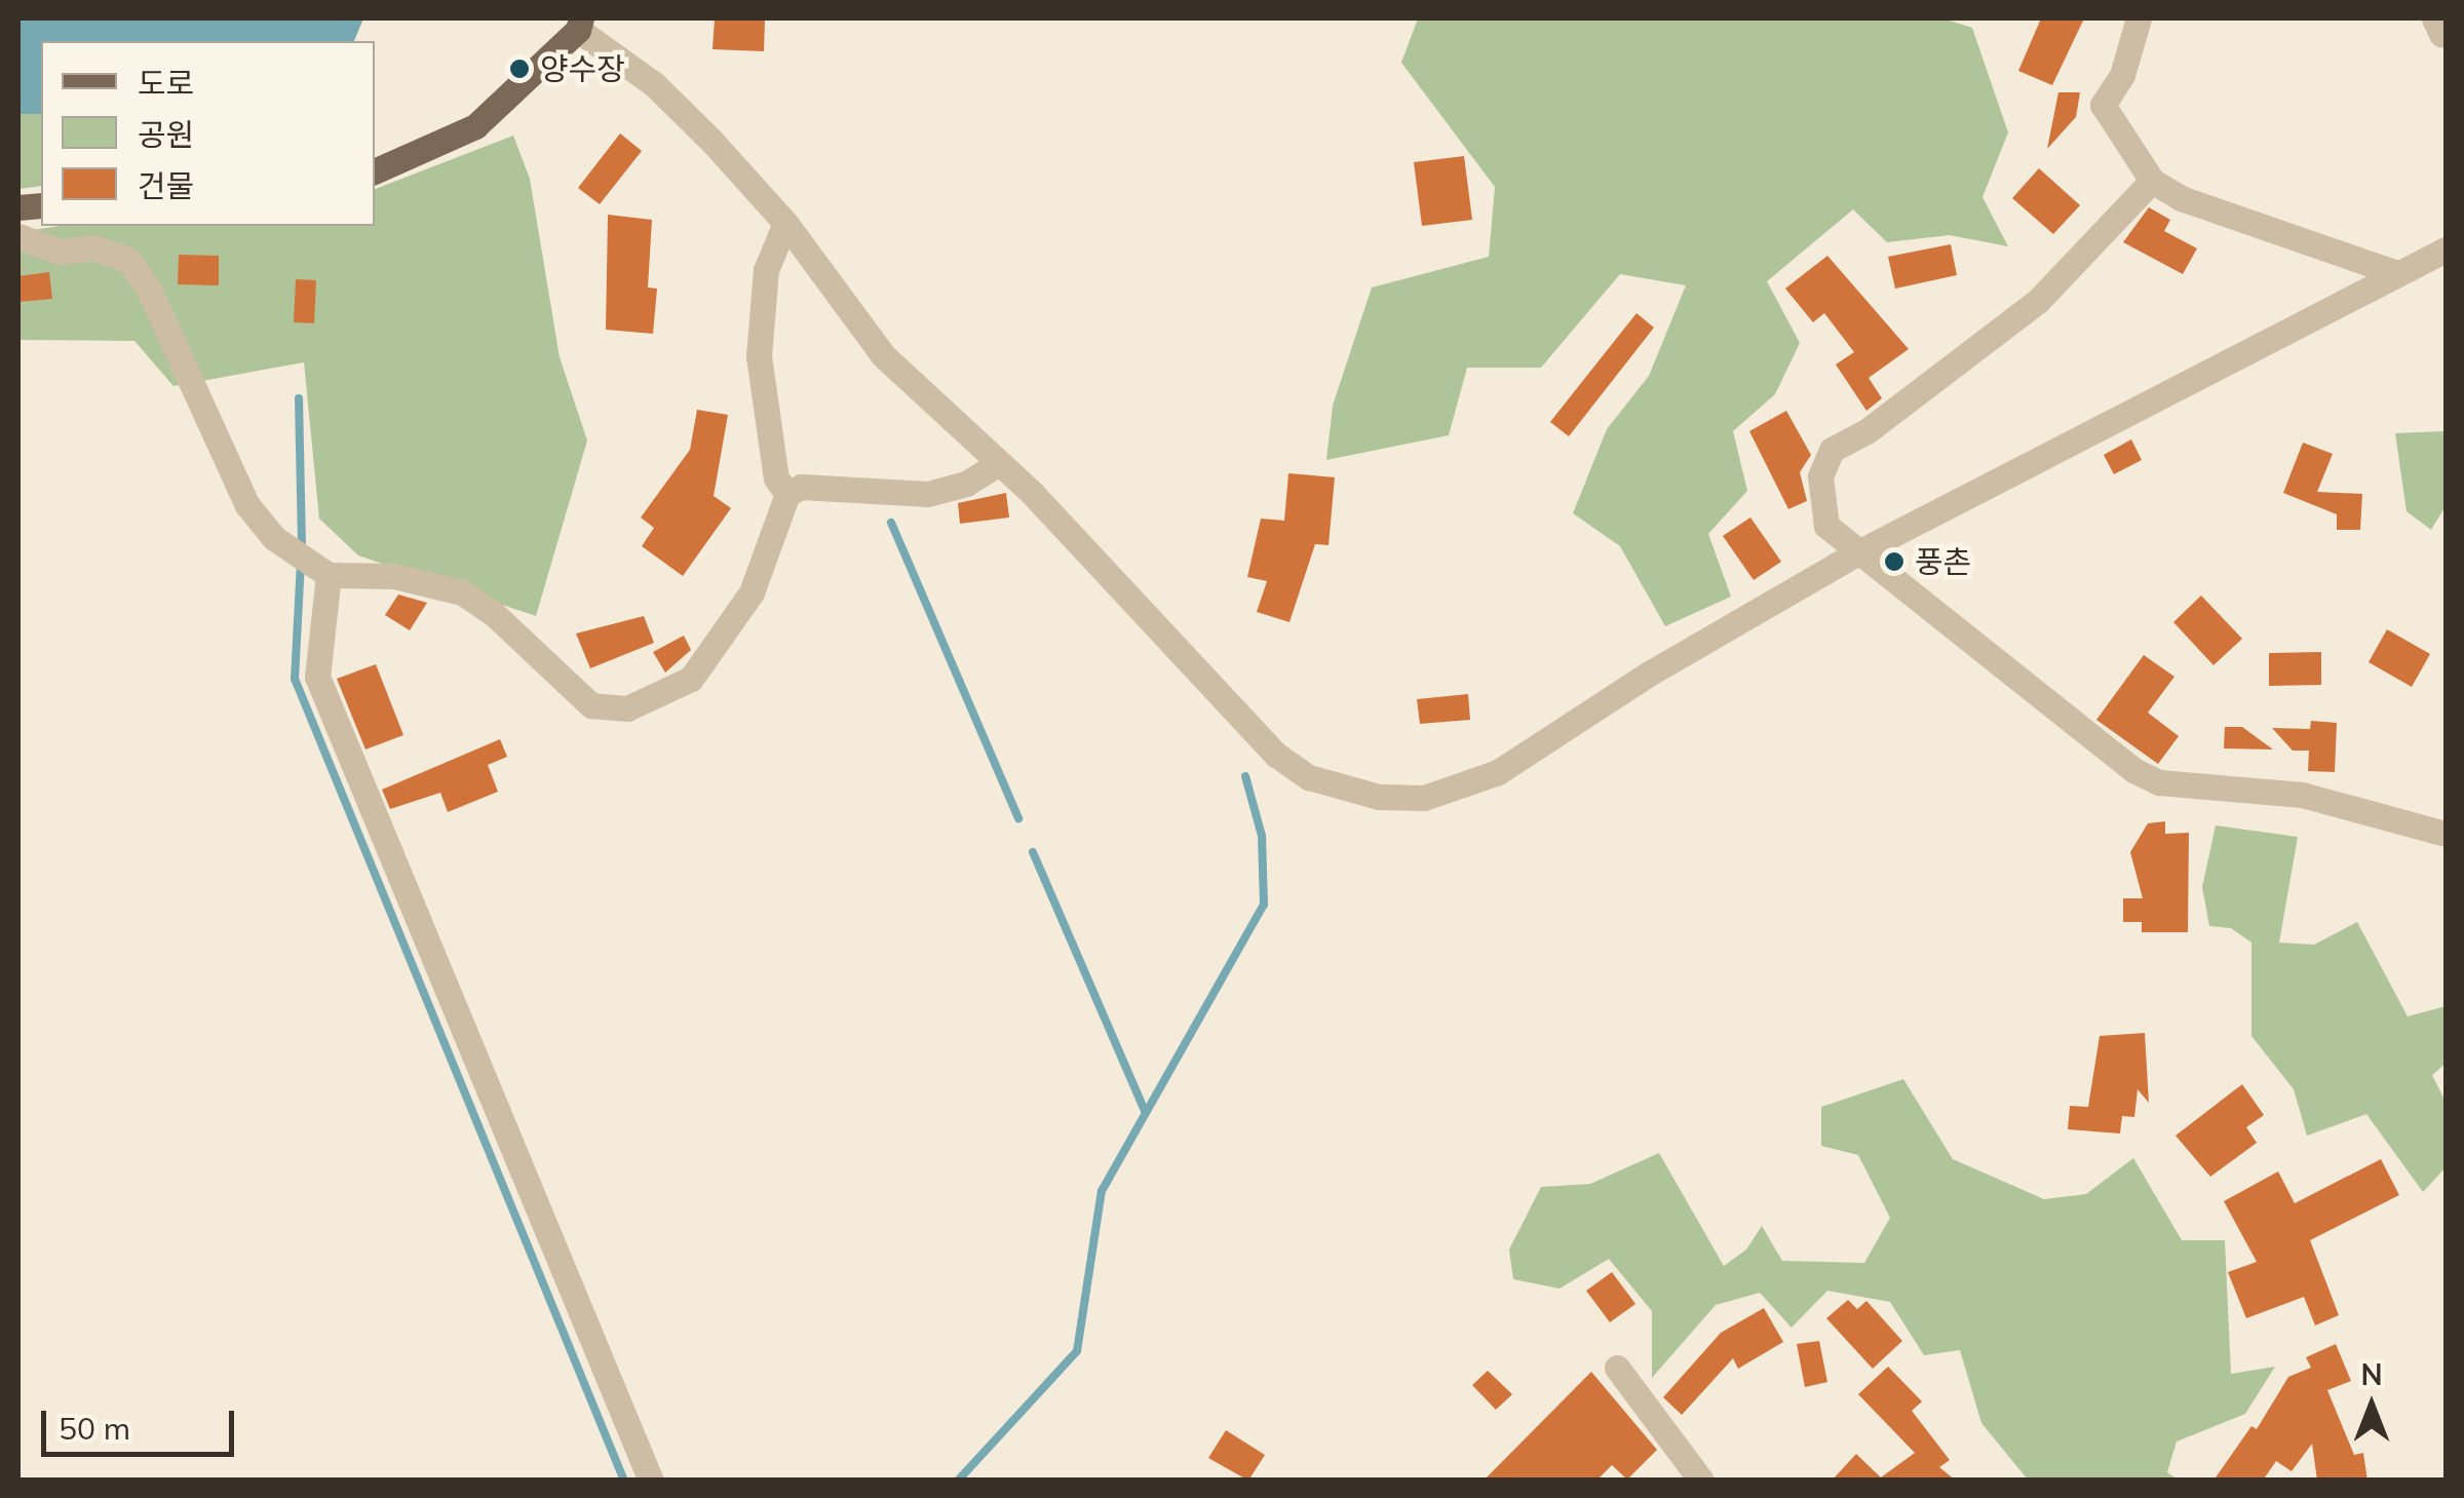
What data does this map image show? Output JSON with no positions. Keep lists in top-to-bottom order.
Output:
{
  "places": ["양수장", "풍촌"],
  "legend": ["도로", "공원", "건물"],
  "scale_bar": "50 m",
  "north": "top"
}
